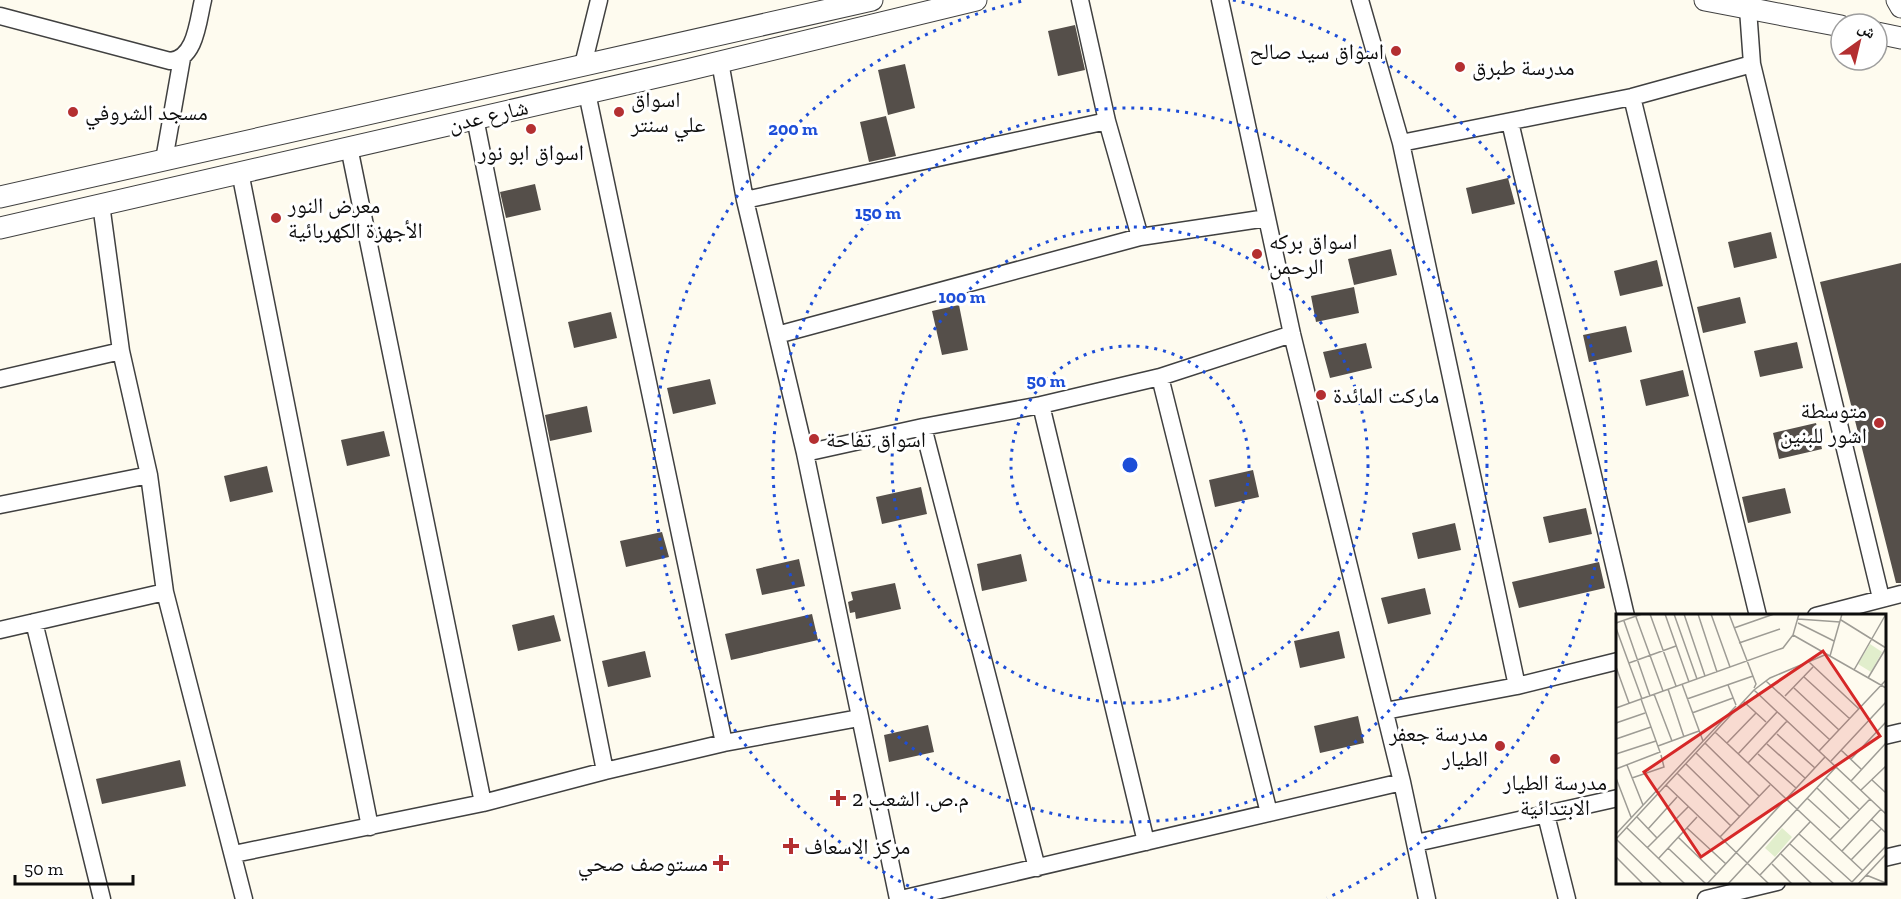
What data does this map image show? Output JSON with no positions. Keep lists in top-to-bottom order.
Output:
{
  "streets": {
    "street": ["شارع عدن"]
  },
  "places": {
    "other": [
      "اسواق سيد صالح",
      "مدرسة طبرق",
      "مسجد الشروفي",
      "اسواق علي سنتر",
      "اسواق ابو نور",
      "معرض النور الأجهزة الكهربائية",
      "اسواق بركه الرحمن",
      "ماركت المائدة",
      "متوسطة اشور للبنين",
      "اسواق تفاحة",
      "مدرسة جعفر الطيار",
      "مدرسة الطيار الابتدائية"
    ],
    "health": ["م.ص. الشعب 2", "مركز الاسعاف", "مستوصف صحي"]
  },
  "scale_bar": "50 m",
  "north": "top right",
  "rings": [
    "200 m",
    "150 m",
    "100 m",
    "50 m"
  ]
}
